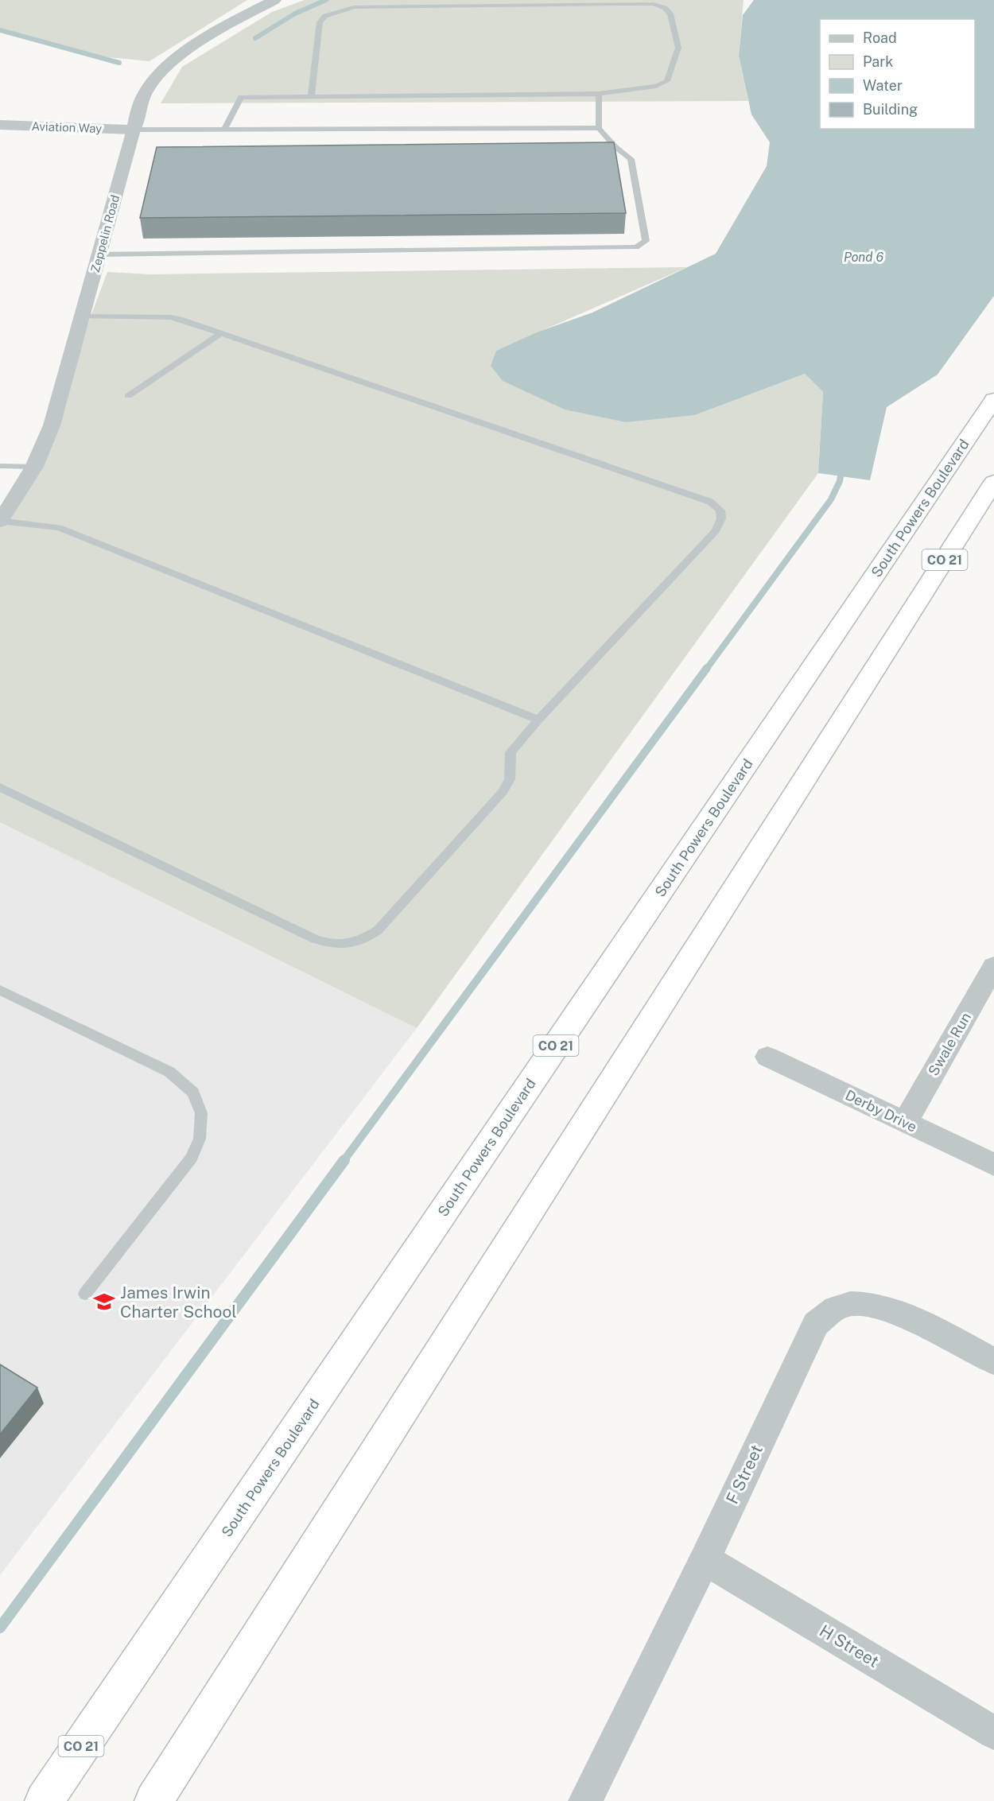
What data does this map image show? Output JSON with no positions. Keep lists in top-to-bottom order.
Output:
{
  "streets": {
    "highway": ["South Powers Boulevard", "CO 21"],
    "street": [
      "Aviation Way",
      "Zeppelin Road",
      "Swale Run",
      "Derby Drive",
      "F Street",
      "H Street"
    ]
  },
  "crossings": [
    ["Aviation Way", "Zeppelin Road"],
    ["Swale Run", "Derby Drive"],
    ["F Street", "H Street"]
  ],
  "water": ["Pond 6"],
  "places": {
    "school or university": ["James Irwin Charter School"]
  },
  "legend": [
    "Road",
    "Park",
    "Water",
    "Building"
  ]
}
